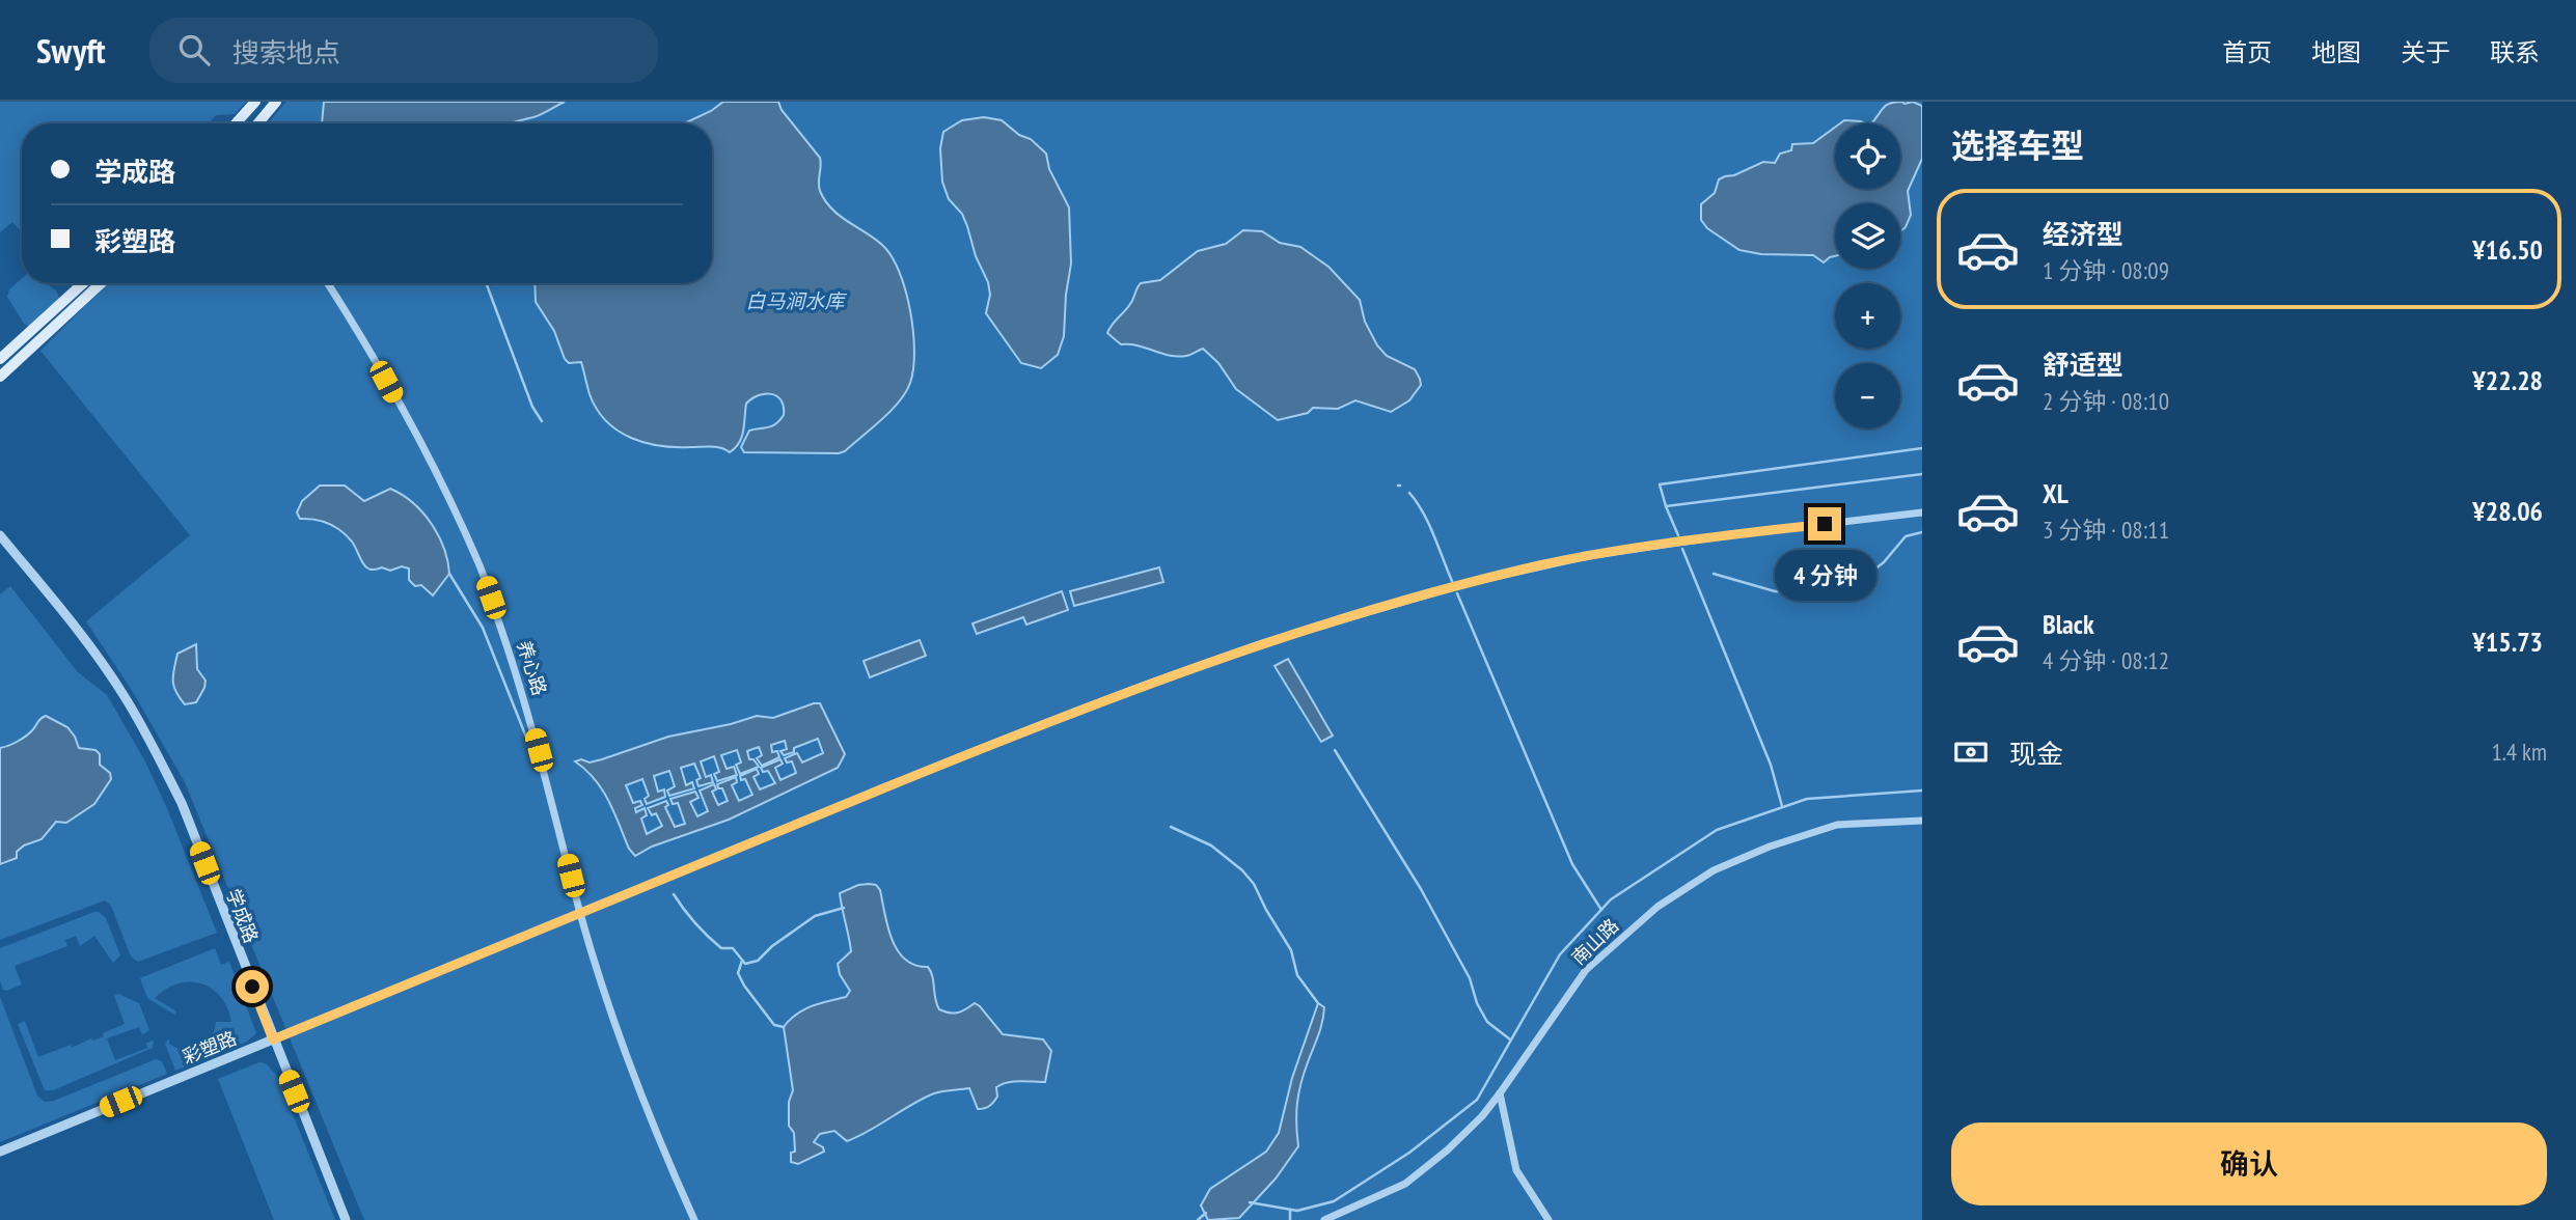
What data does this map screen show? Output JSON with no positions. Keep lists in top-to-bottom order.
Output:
{
  "streets": {
    "street": [
      "养心路",
      "学成路",
      "南山路",
      "彩塑路"
    ]
  },
  "crossings": [
    ["养心路", "彩塑路"],
    ["学成路", "彩塑路"]
  ],
  "water": ["白马涧水库"],
  "page": {
    "header": "Swyft",
    "search": "搜索地点",
    "nav": [
      "首页",
      "地图",
      "关于",
      "联系"
    ],
    "heading": "选择车型",
    "map_buttons": ["+", "−"],
    "banner": ["学成路", "彩塑路"],
    "list": [
      {
        "name": "经济型",
        "note": "1 分钟 · 08:09",
        "value": "¥16.50"
      },
      {
        "name": "舒适型",
        "note": "2 分钟 · 08:10",
        "value": "¥22.28"
      },
      {
        "name": "XL",
        "note": "3 分钟 · 08:11",
        "value": "¥28.06"
      },
      {
        "name": "Black",
        "note": "4 分钟 · 08:12",
        "value": "¥15.73"
      }
    ],
    "bubble": "4 分钟",
    "pay": ["现金", "1.4 km"],
    "buttons": "确认"
  }
}
